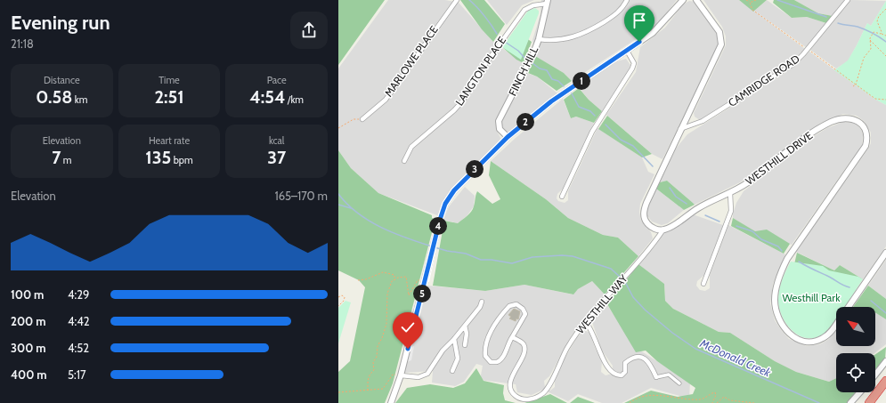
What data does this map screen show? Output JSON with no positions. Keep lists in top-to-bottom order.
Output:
{
  "streets": {
    "street": [
      "MARLOWE PLACE",
      "LANGTON PLACE",
      "FINCH HILL",
      "CAMRIDGE ROAD",
      "WESTHILL DRIVE",
      "WESTHILL WAY"
    ]
  },
  "crossings": [
    ["LANGTON PLACE", "FINCH HILL"],
    ["WESTHILL DRIVE", "WESTHILL WAY"]
  ],
  "water": ["McDonald Creek"],
  "parks": ["Westhill Park"],
  "north": "top left",
  "page": {
    "heading": ["Evening run", "21:18"],
    "stats": [
      ["Distance", "0.58 km"],
      ["Time", "2:51"],
      ["Pace", "4:54 /km"],
      ["Elevation", "7 m"],
      ["Heart rate", "135 bpm"],
      ["kcal", "37"]
    ],
    "pins": [
      "1",
      "2",
      "3",
      "4",
      "5"
    ],
    "chart": ["Elevation", "165–170 m"],
    "list": [
      {
        "name": "100 m",
        "note": "4:29"
      },
      {
        "name": "200 m",
        "note": "4:42"
      },
      {
        "name": "300 m",
        "note": "4:52"
      },
      {
        "name": "400 m",
        "note": "5:17"
      }
    ]
  }
}
